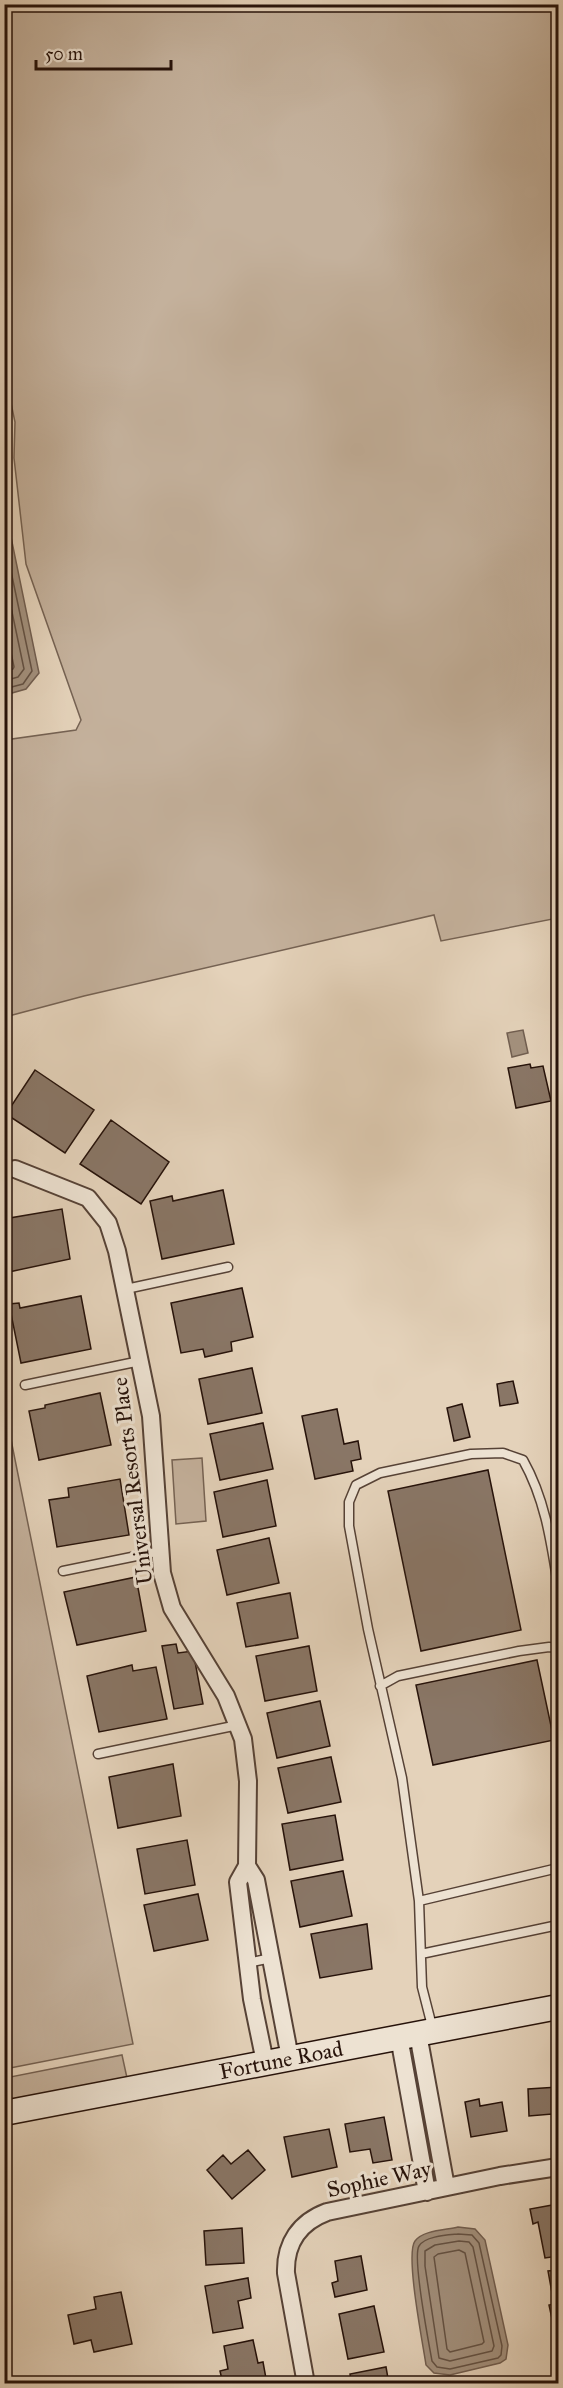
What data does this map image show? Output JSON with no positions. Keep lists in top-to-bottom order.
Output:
{
  "streets": {
    "street": ["Universal Resorts Place", "Fortune Road", "Sophie Way"]
  },
  "crossings": [
    ["Universal Resorts Place", "Fortune Road"]
  ],
  "scale_bar": "50 m"
}
